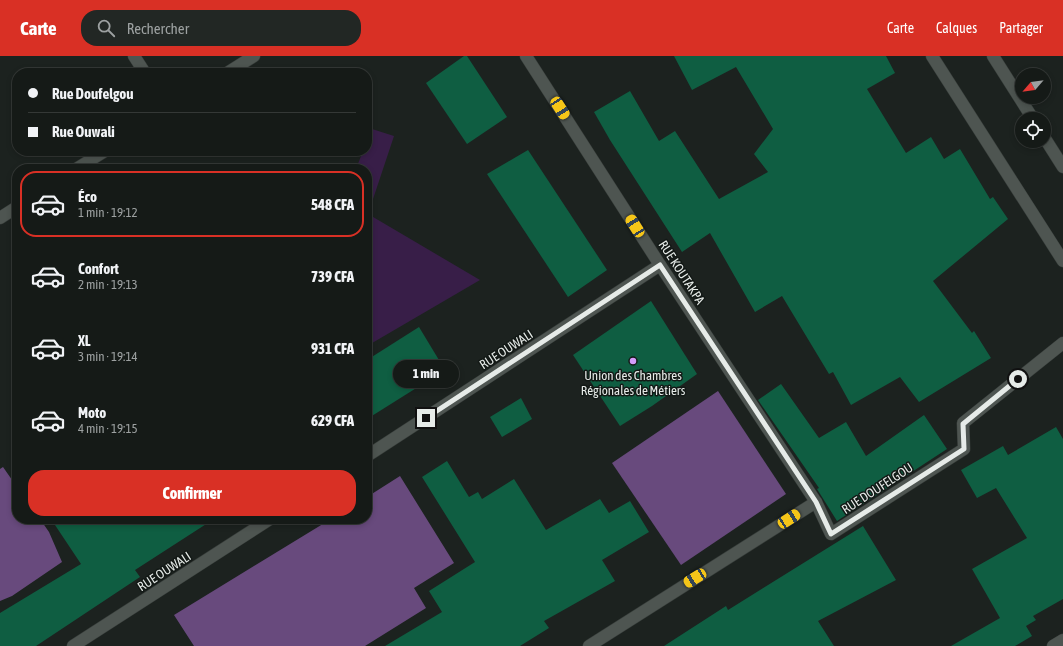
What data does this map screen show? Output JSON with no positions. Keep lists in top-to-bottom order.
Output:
{
  "streets": {
    "street": ["RUE KOUTAKPA", "RUE OUWALI", "RUE DOUFELGOU"]
  },
  "crossings": [
    ["RUE KOUTAKPA", "RUE OUWALI"],
    ["RUE KOUTAKPA", "RUE DOUFELGOU"]
  ],
  "places": ["Union des Chambres Régionales de Métiers"],
  "north": "bottom left",
  "page": {
    "header": "Carte",
    "search": "Rechercher",
    "nav": ["Carte", "Calques", "Partager"],
    "banner": ["Rue Doufelgou", "Rue Ouwali"],
    "list": [
      {
        "name": "Éco",
        "note": "1 min · 19:12",
        "value": "548 CFA"
      },
      {
        "name": "Confort",
        "note": "2 min · 19:13",
        "value": "739 CFA"
      },
      {
        "name": "XL",
        "note": "3 min · 19:14",
        "value": "931 CFA"
      },
      {
        "name": "Moto",
        "note": "4 min · 19:15",
        "value": "629 CFA"
      }
    ],
    "bubble": "1 min",
    "buttons": "Confirmer"
  }
}
